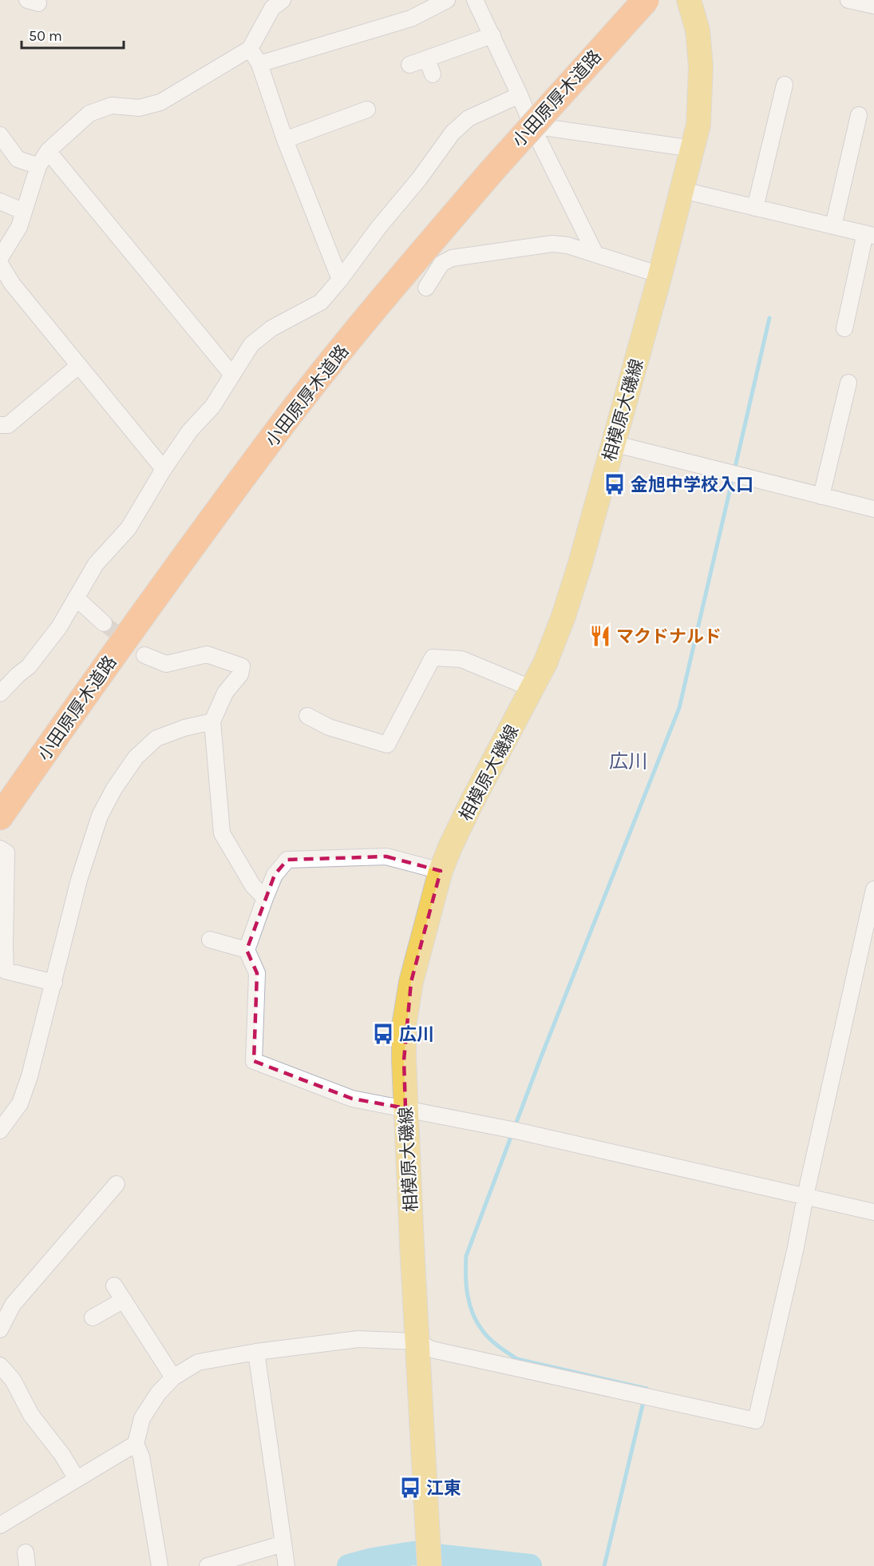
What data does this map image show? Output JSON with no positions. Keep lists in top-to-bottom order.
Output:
{
  "streets": {
    "highway": ["小田原厚木道路"],
    "main road": ["相模原大磯線"]
  },
  "districts": ["広川"],
  "places": {
    "bus stop": ["金旭中学校入口", "広川", "江東"],
    "restaurant": ["マクドナルド"]
  },
  "scale_bar": "50 m"
}
